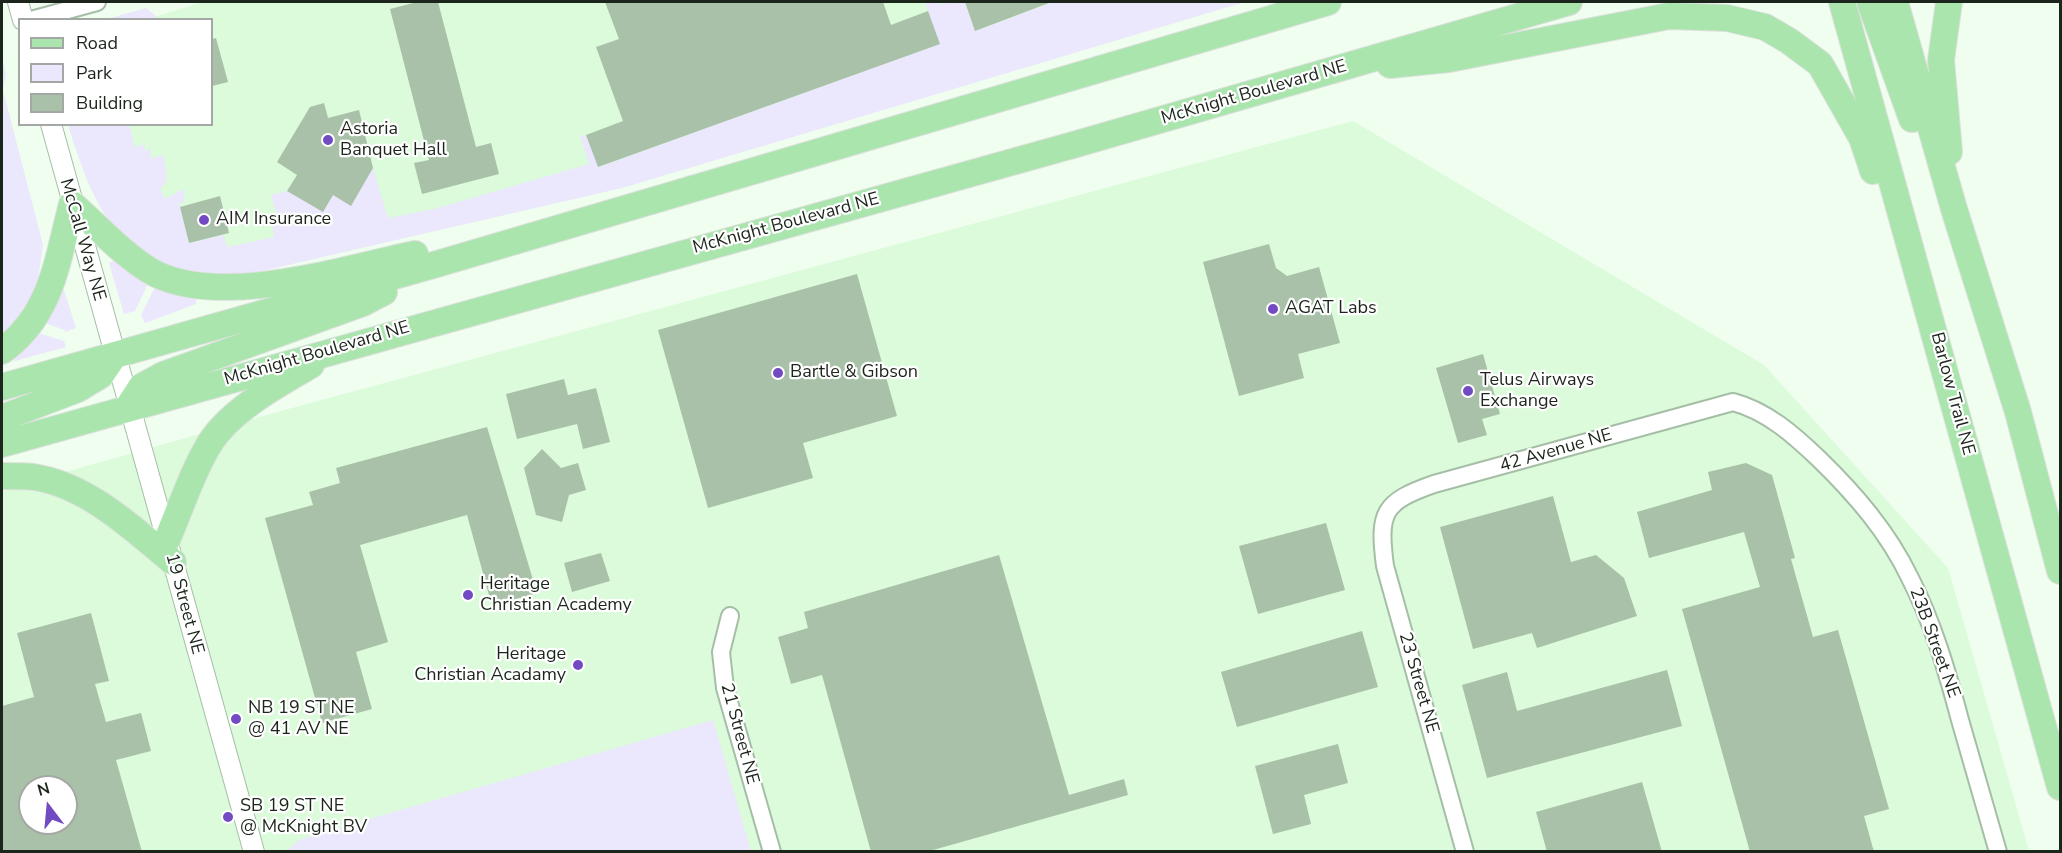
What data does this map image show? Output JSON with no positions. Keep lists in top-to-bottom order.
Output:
{
  "streets": {
    "main road": ["McKnight Boulevard NE", "Barlow Trail NE"],
    "street": [
      "McCall Way NE",
      "42 Avenue NE",
      "19 Street NE",
      "23B Street NE",
      "23 Street NE",
      "21 Street NE"
    ]
  },
  "crossings": [
    ["McKnight Boulevard NE", "19 Street NE"],
    ["McCall Way NE", "19 Street NE"],
    ["42 Avenue NE", "23B Street NE"],
    ["42 Avenue NE", "23 Street NE"]
  ],
  "places": [
    "Astoria Banquet Hall",
    "AIM Insurance",
    "AGAT Labs",
    "Bartle & Gibson",
    "Telus Airways Exchange",
    "Heritage Christian Academy",
    "Heritage Christian Acadamy",
    "NB 19 ST NE @ 41 AV NE",
    "SB 19 ST NE @ McKnight BV"
  ],
  "legend": ["Road", "Park", "Building"],
  "north": "top"
}
